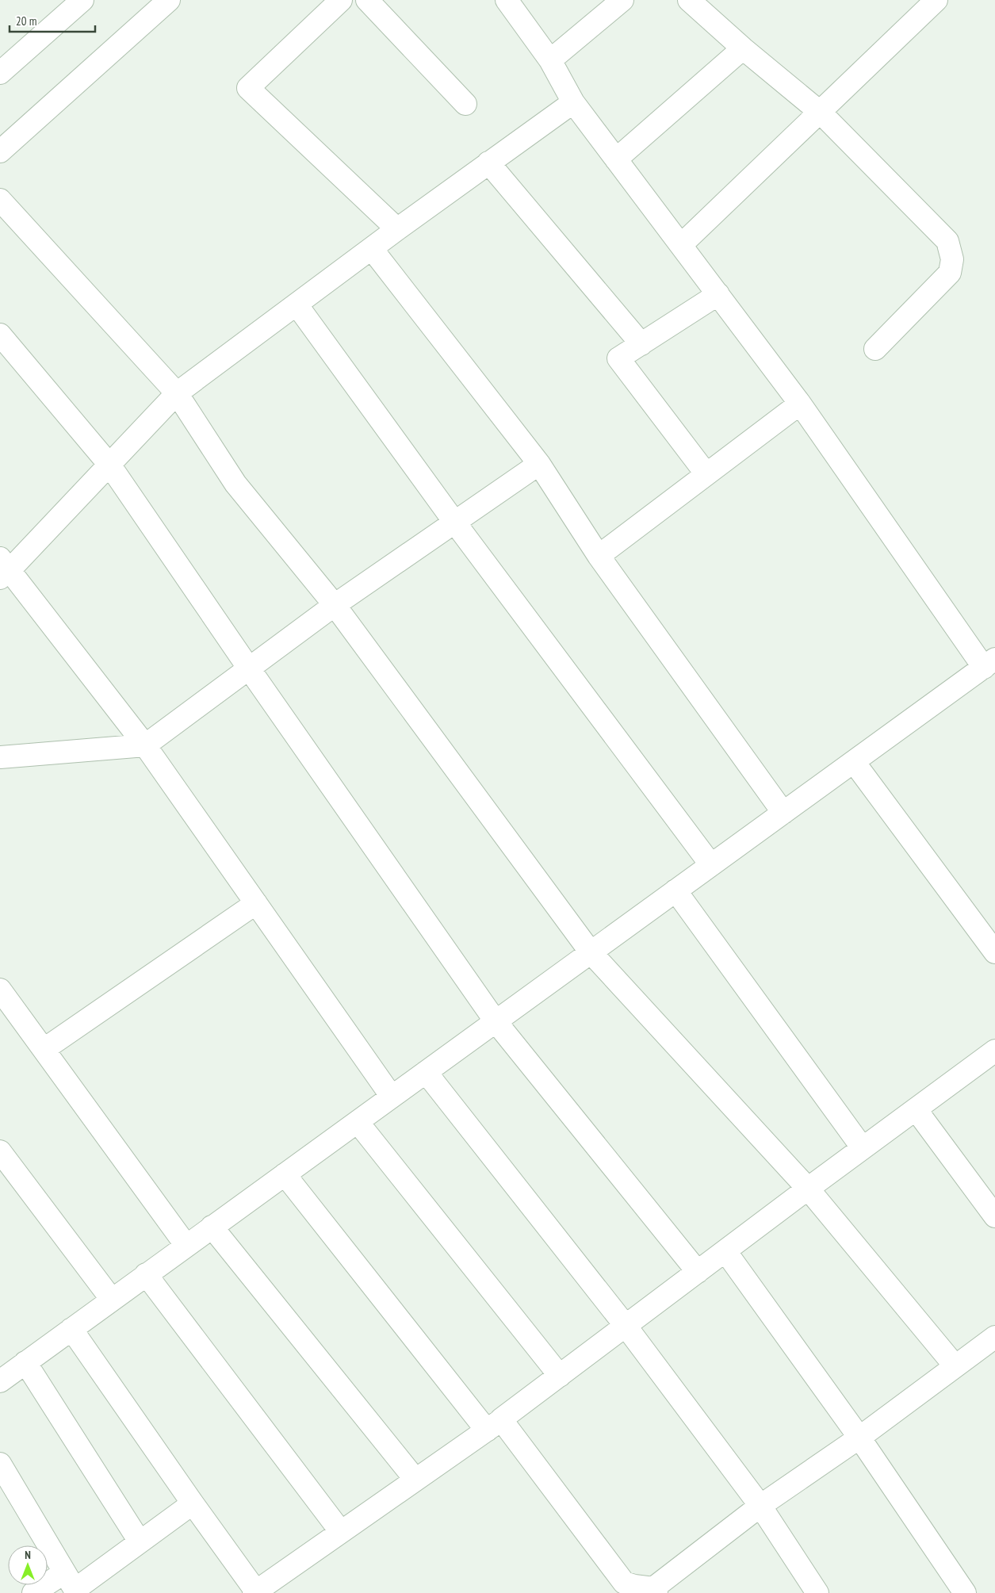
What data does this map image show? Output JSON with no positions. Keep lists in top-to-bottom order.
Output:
{
  "scale_bar": "20 m",
  "north": "top"
}
